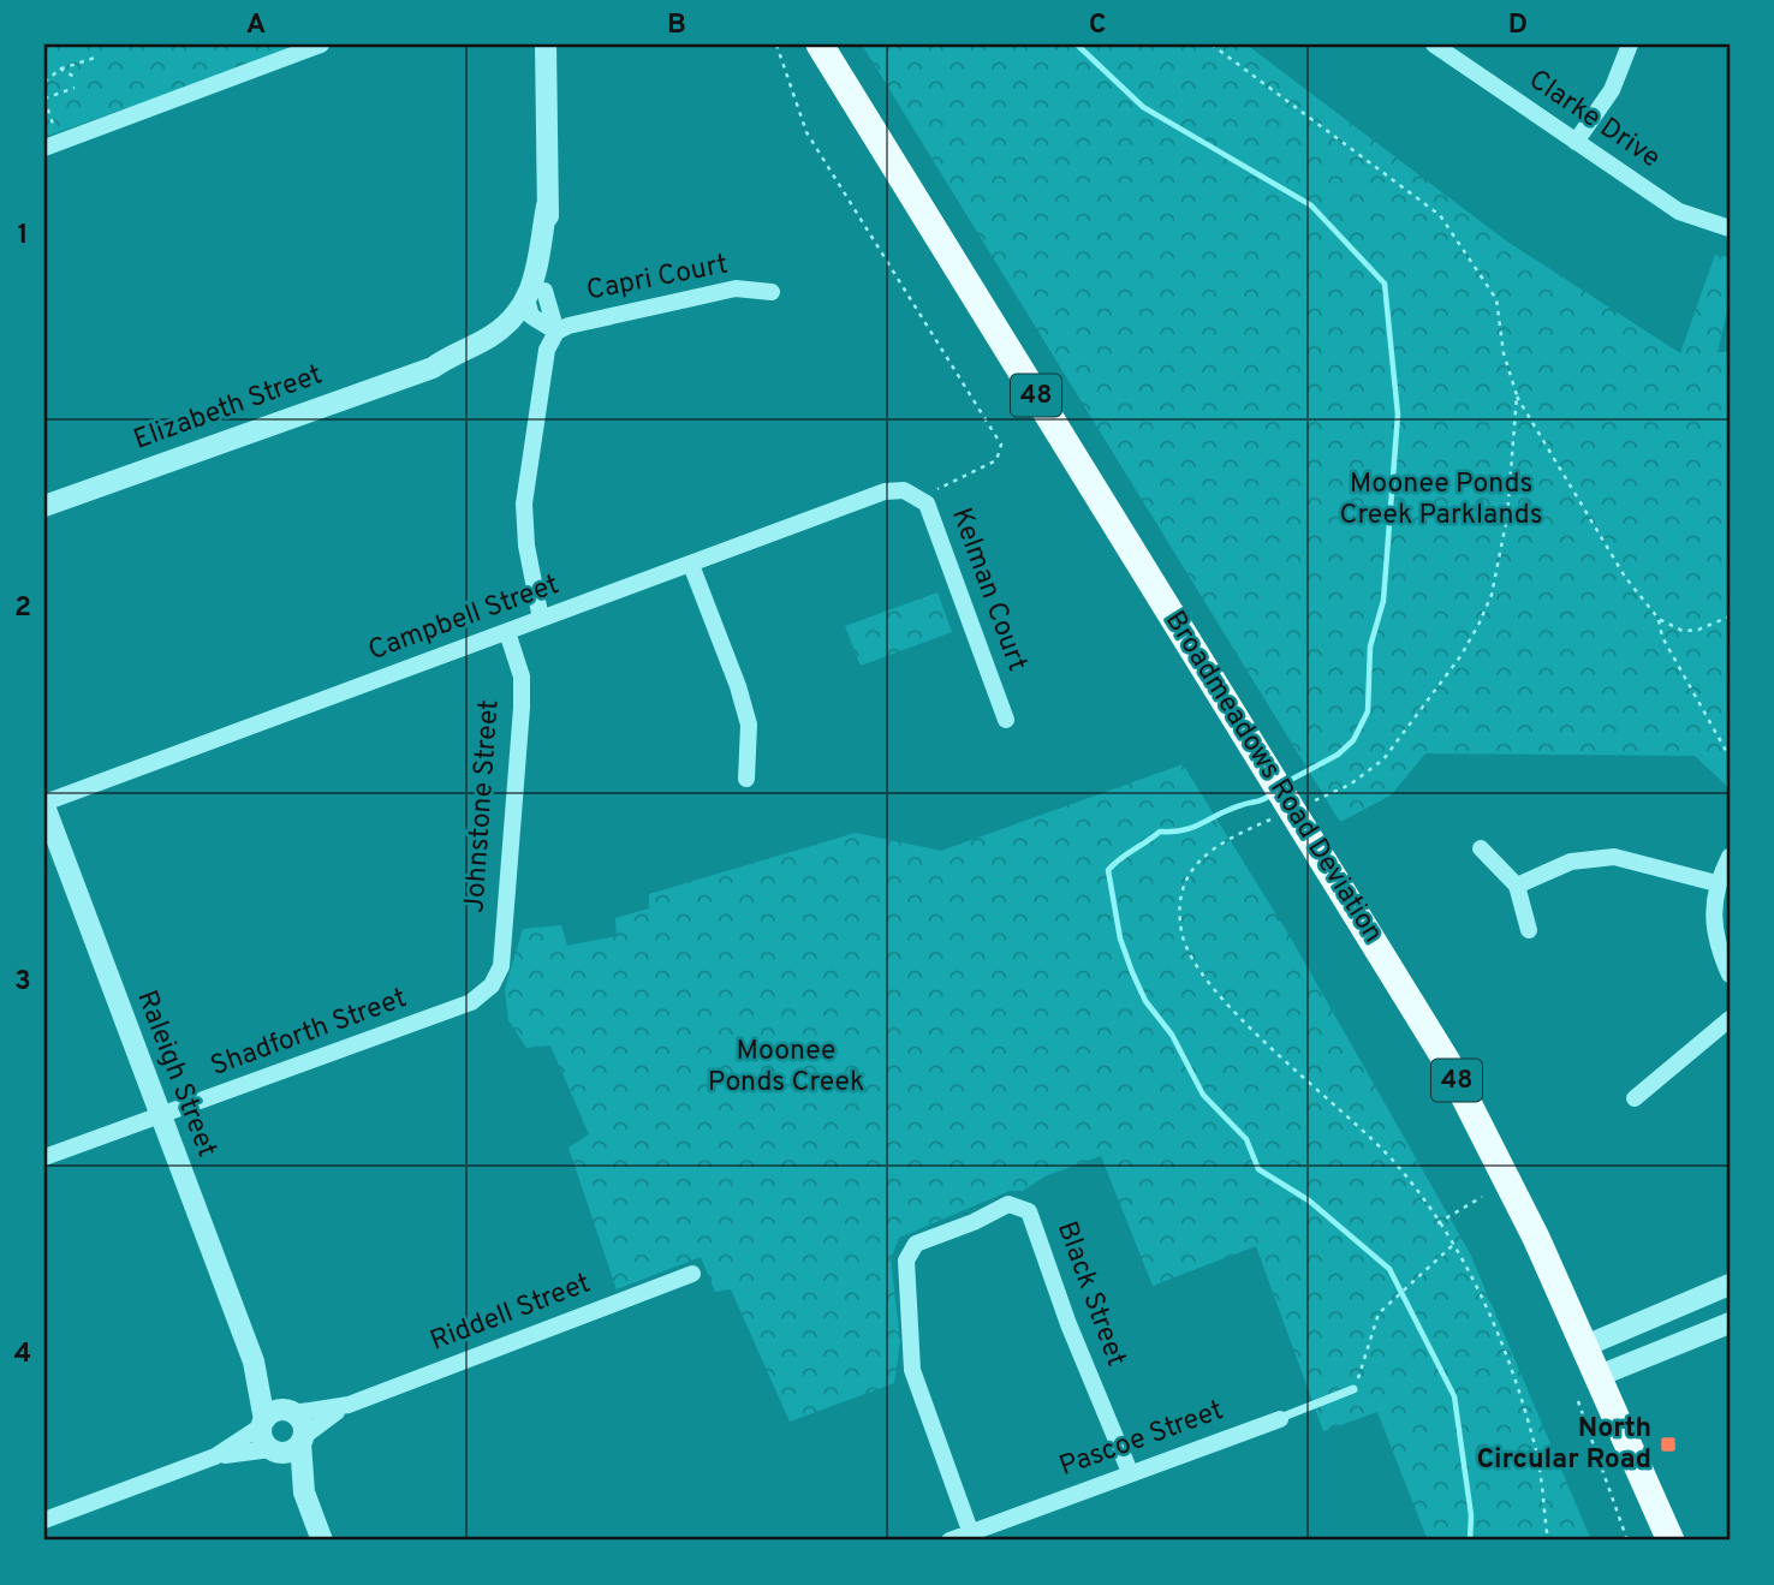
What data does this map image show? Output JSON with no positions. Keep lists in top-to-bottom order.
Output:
{
  "streets": {
    "main road": ["48", "Broadmeadows Road Deviation"],
    "street": [
      "Clarke Drive",
      "Capri Court",
      "Elizabeth Street",
      "Kelman Court",
      "Campbell Street",
      "Johnstone Street",
      "Shadforth Street",
      "Raleigh Street",
      "Black Street",
      "Riddell Street",
      "Pascoe Street"
    ]
  },
  "crossings": [
    ["Kelman Court", "Campbell Street"],
    ["Campbell Street", "Johnstone Street"],
    ["Campbell Street", "Raleigh Street"],
    ["Johnstone Street", "Shadforth Street"],
    ["Shadforth Street", "Raleigh Street"],
    ["Raleigh Street", "Riddell Street"],
    ["Black Street", "Pascoe Street"]
  ],
  "parks": ["Moonee Ponds Creek Parklands", "Moonee Ponds Creek"],
  "places": {
    "transit": ["North Circular Road"]
  },
  "grid": {
    "columns": [
      "A",
      "B",
      "C",
      "D"
    ],
    "rows": [
      "1",
      "2",
      "3",
      "4"
    ]
  }
}
